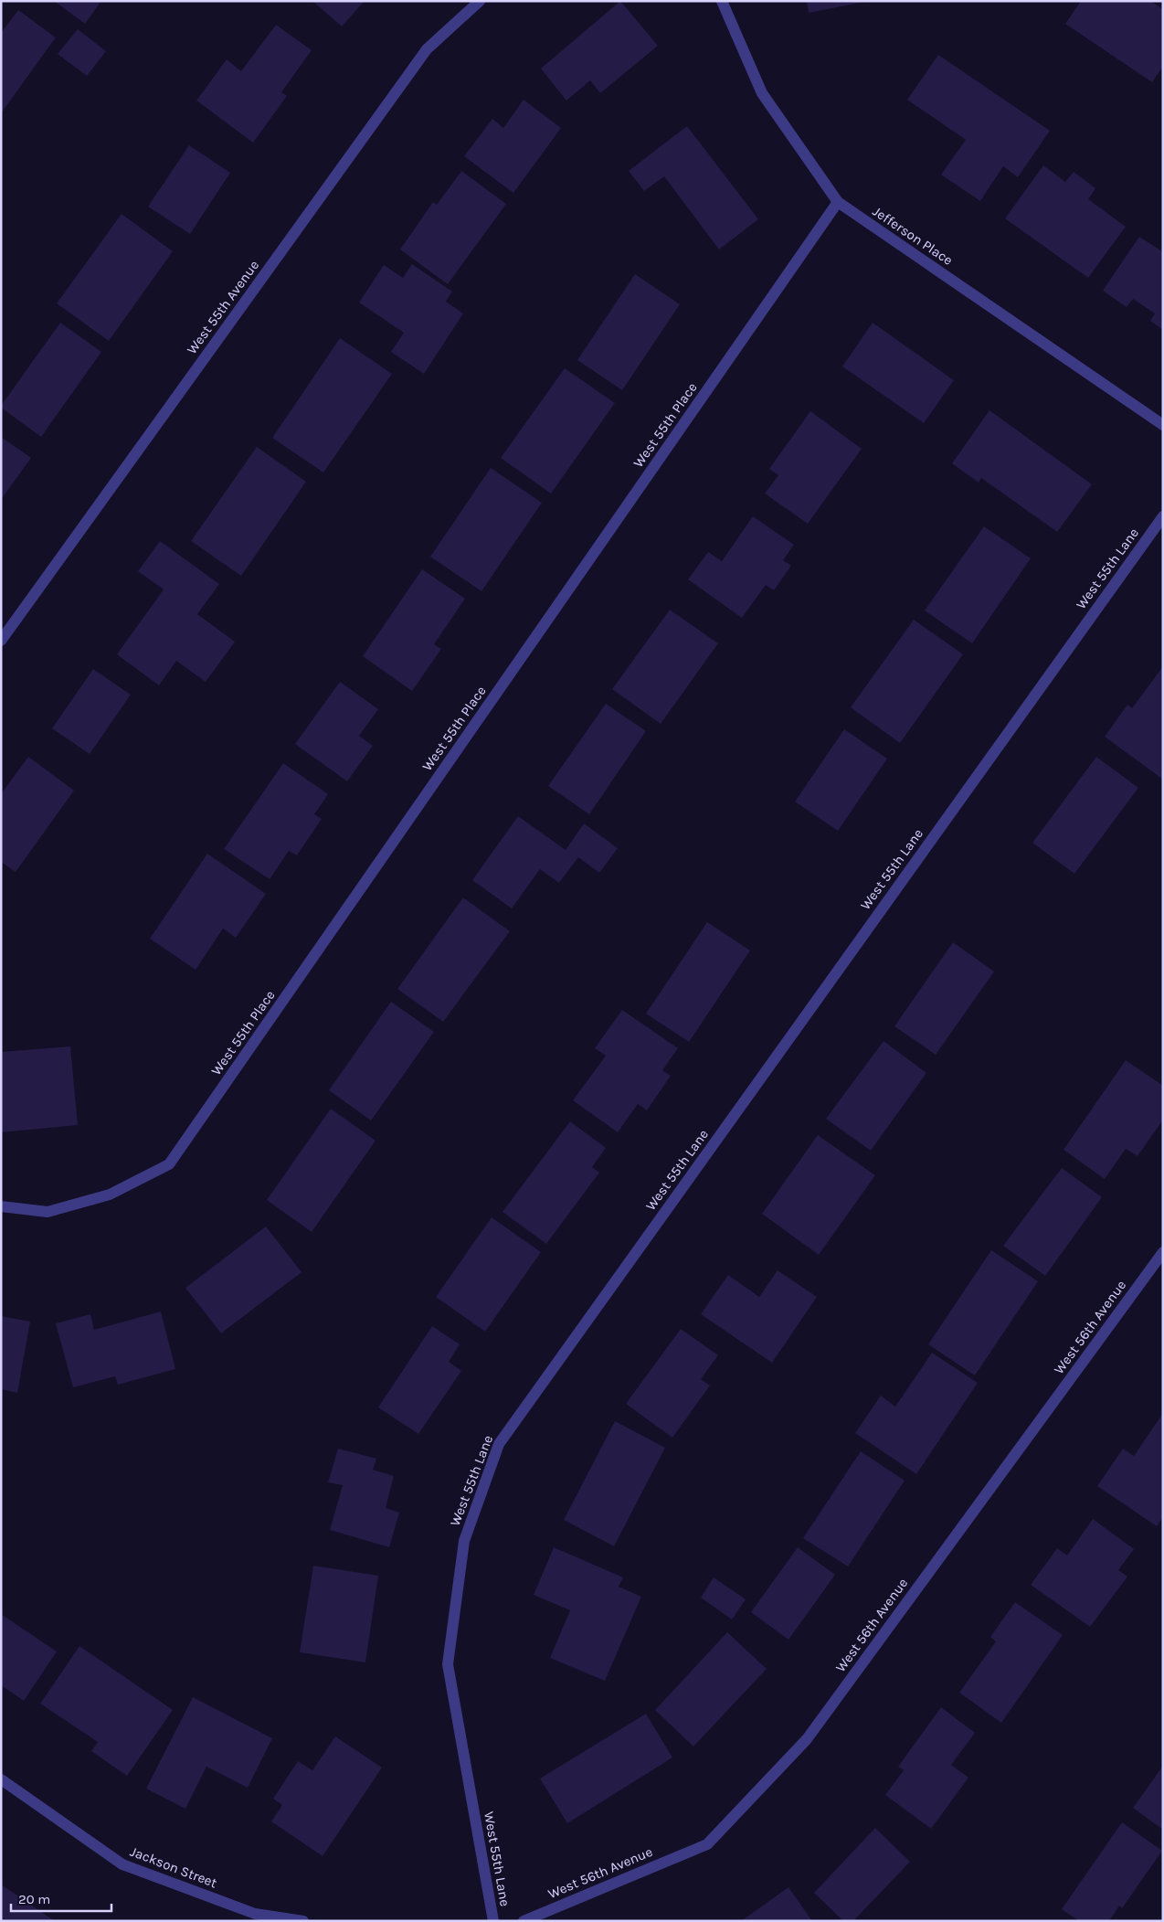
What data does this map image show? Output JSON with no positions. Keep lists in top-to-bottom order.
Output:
{
  "streets": {
    "street": [
      "Jefferson Place",
      "West 55th Avenue",
      "West 55th Place",
      "West 55th Lane",
      "West 56th Avenue",
      "Jackson Street"
    ]
  },
  "crossings": [
    ["Jefferson Place", "West 55th Place"]
  ],
  "scale_bar": "20 m"
}
